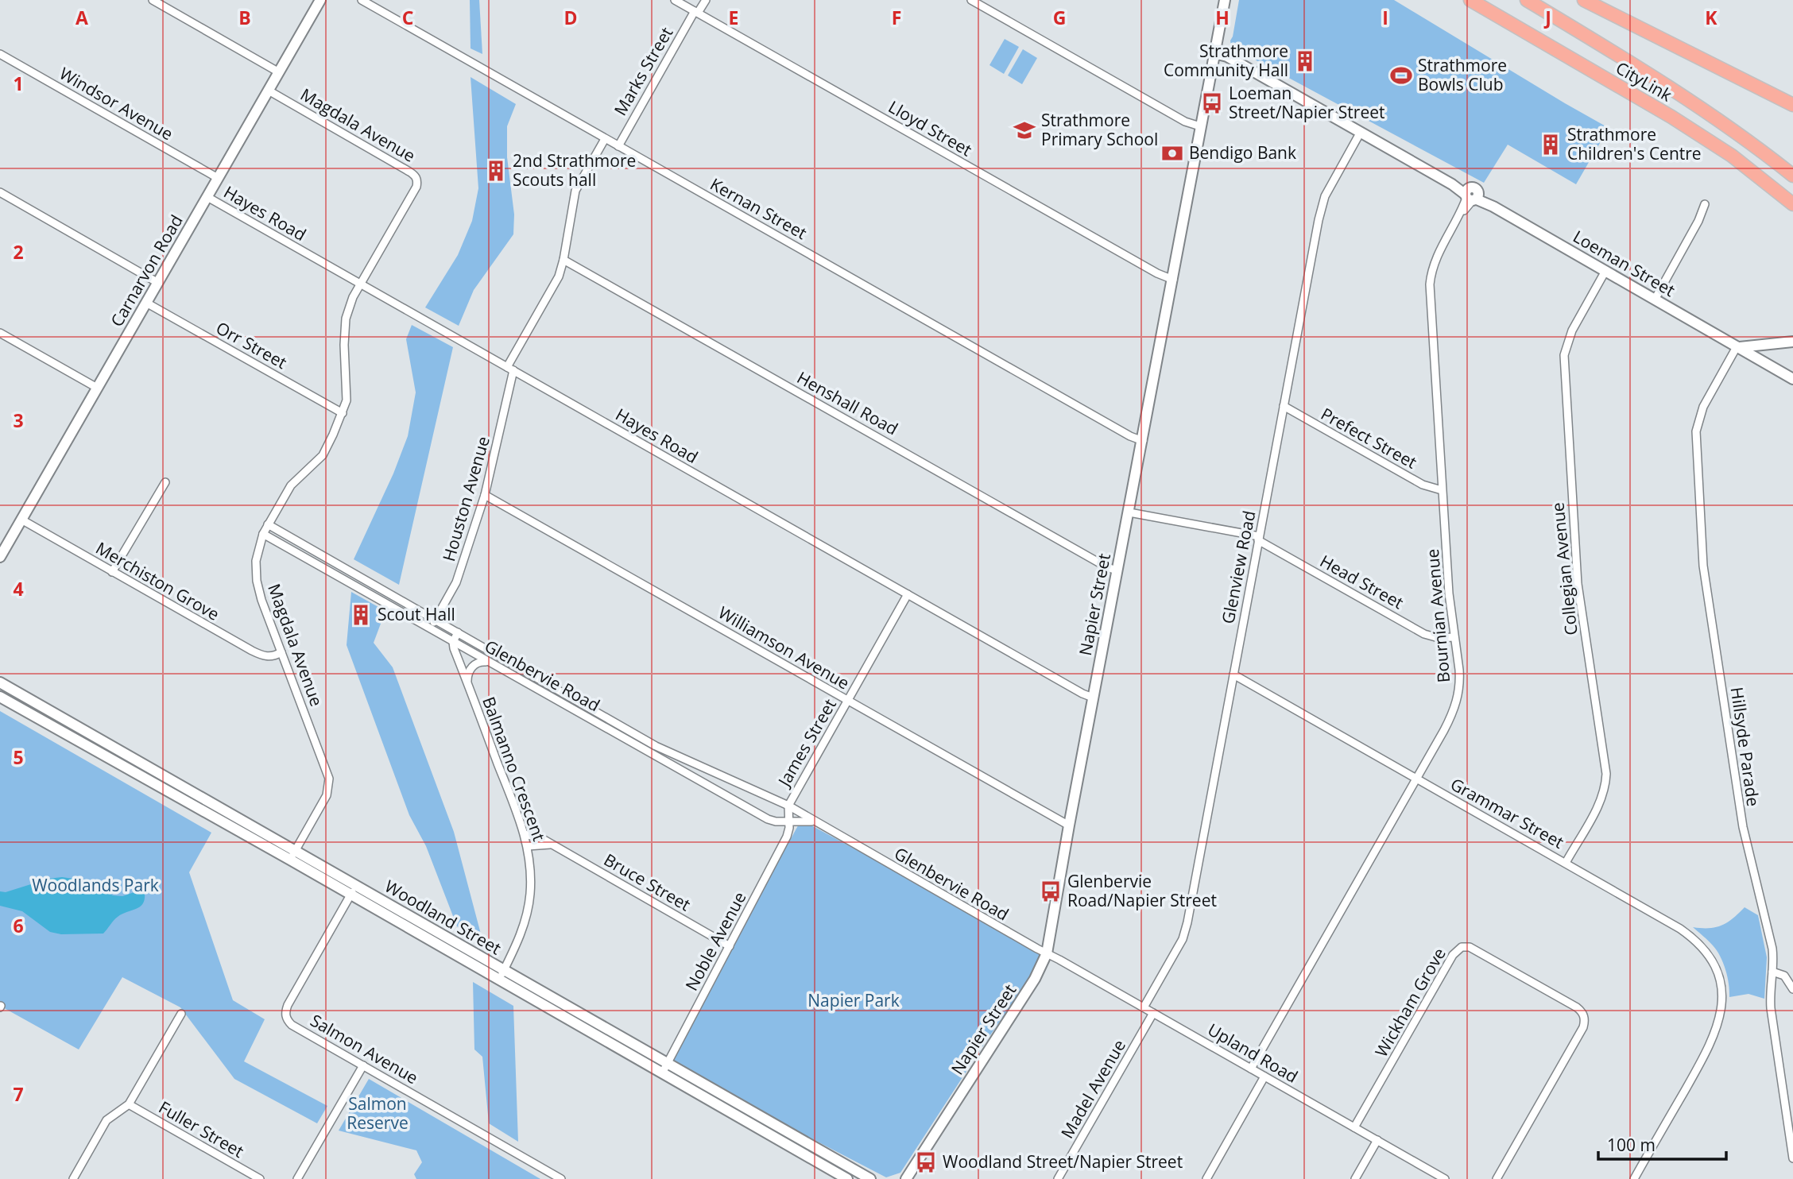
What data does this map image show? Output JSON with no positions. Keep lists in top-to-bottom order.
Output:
{
  "streets": {
    "highway": ["CityLink"],
    "street": [
      "Marks Street",
      "Windsor Avenue",
      "Magdala Avenue",
      "Lloyd Street",
      "Kernan Street",
      "Hayes Road",
      "Loeman Street",
      "Carnarvon Road",
      "Orr Street",
      "Henshall Road",
      "Prefect Street",
      "Houston Avenue",
      "Glenview Road",
      "Collegian Avenue",
      "Merchiston Grove",
      "Head Street",
      "Napier Street",
      "Bournian Avenue",
      "Williamson Avenue",
      "Glenbervie Road",
      "James Street",
      "Hillsyde Parade",
      "Balmanno Crescent",
      "Grammar Street",
      "Bruce Street",
      "Woodland Street",
      "Noble Avenue",
      "Wickham Grove",
      "Salmon Avenue",
      "Upland Road",
      "Madel Avenue",
      "Fuller Street"
    ]
  },
  "crossings": [
    ["Marks Street", "Lloyd Street"],
    ["Marks Street", "Kernan Street"],
    ["Windsor Avenue", "Carnarvon Road"],
    ["Magdala Avenue", "Hayes Road"],
    ["Magdala Avenue", "Carnarvon Road"],
    ["Magdala Avenue", "Orr Street"],
    ["Magdala Avenue", "Merchiston Grove"],
    ["Magdala Avenue", "Glenbervie Road"],
    ["Magdala Avenue", "Woodland Street"],
    ["Lloyd Street", "Napier Street"],
    ["Kernan Street", "Houston Avenue"],
    ["Kernan Street", "Napier Street"],
    ["Hayes Road", "Carnarvon Road"],
    ["Hayes Road", "Houston Avenue"],
    ["Hayes Road", "Napier Street"],
    ["Hayes Road", "James Street"],
    ["Loeman Street", "Glenview Road"],
    ["Loeman Street", "Collegian Avenue"],
    ["Loeman Street", "Napier Street"],
    ["Loeman Street", "Bournian Avenue"],
    ["Loeman Street", "Hillsyde Parade"],
    ["Carnarvon Road", "Orr Street"],
    ["Carnarvon Road", "Merchiston Grove"],
    ["Henshall Road", "Houston Avenue"],
    ["Henshall Road", "Napier Street"],
    ["Prefect Street", "Glenview Road"],
    ["Prefect Street", "Bournian Avenue"],
    ["Houston Avenue", "Williamson Avenue"],
    ["Houston Avenue", "Glenbervie Road"],
    ["Glenview Road", "Head Street"],
    ["Glenview Road", "Grammar Street"],
    ["Glenview Road", "Upland Road"],
    ["Collegian Avenue", "Grammar Street"],
    ["Head Street", "Napier Street"],
    ["Head Street", "Bournian Avenue"],
    ["Napier Street", "Williamson Avenue"],
    ["Napier Street", "Glenbervie Road"],
    ["Napier Street", "Upland Road"],
    ["Bournian Avenue", "Grammar Street"],
    ["Bournian Avenue", "Upland Road"],
    ["Williamson Avenue", "James Street"],
    ["Glenbervie Road", "James Street"],
    ["Glenbervie Road", "Balmanno Crescent"],
    ["Glenbervie Road", "Noble Avenue"],
    ["Glenbervie Road", "Upland Road"],
    ["James Street", "Noble Avenue"],
    ["Balmanno Crescent", "Bruce Street"],
    ["Balmanno Crescent", "Woodland Street"],
    ["Bruce Street", "Noble Avenue"],
    ["Woodland Street", "Noble Avenue"],
    ["Woodland Street", "Salmon Avenue"],
    ["Wickham Grove", "Upland Road"],
    ["Upland Road", "Madel Avenue"]
  ],
  "parks": ["Woodlands Park", "Napier Park", "Salmon Reserve"],
  "places": {
    "building": [
      "Strathmore Community Hall",
      "Strathmore Children's Centre",
      "2nd Strathmore Scouts hall",
      "Scout Hall"
    ],
    "sports": ["Strathmore Bowls Club"],
    "bus stop": ["Loeman Street/Napier Street", "Glenbervie Road/Napier Street", "Woodland Street/Napier Street"],
    "school or university": ["Strathmore Primary School"],
    "bank": ["Bendigo Bank"]
  },
  "scale_bar": "100 m",
  "grid": {
    "columns": [
      "A",
      "B",
      "C",
      "D",
      "E",
      "F",
      "G",
      "H",
      "I",
      "J",
      "K"
    ],
    "rows": [
      "1",
      "2",
      "3",
      "4",
      "5",
      "6",
      "7"
    ]
  }
}
